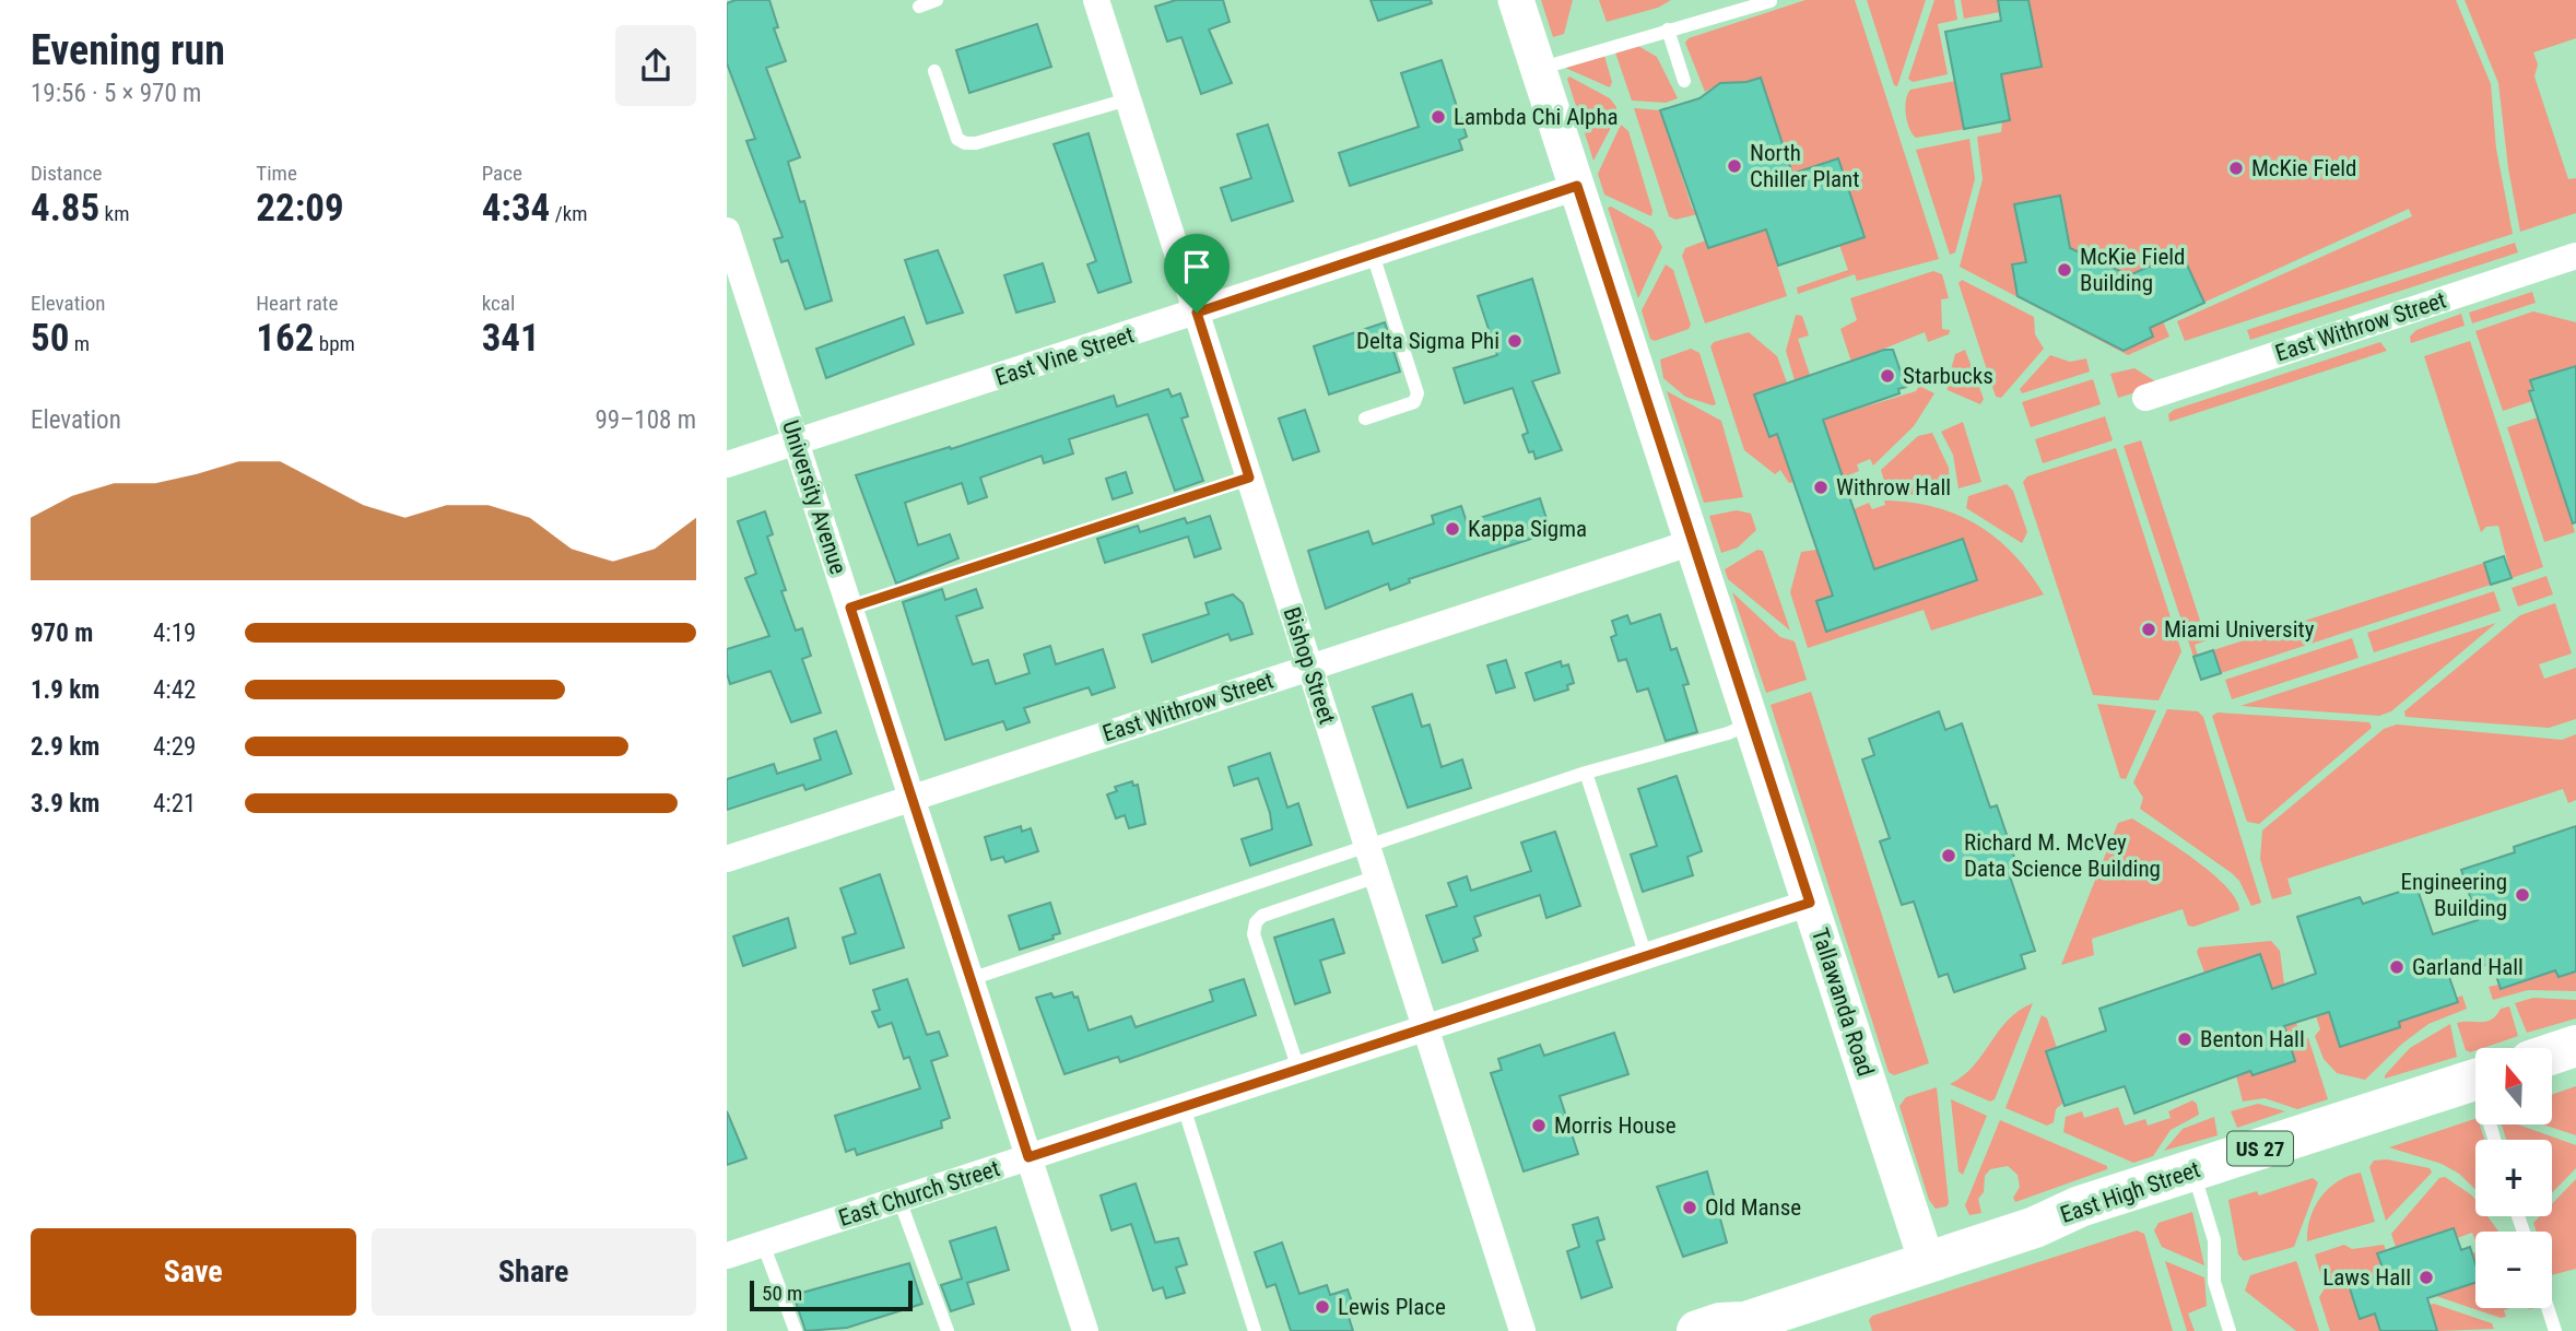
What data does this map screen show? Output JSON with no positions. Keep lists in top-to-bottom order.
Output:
{
  "streets": {
    "highway": ["US 27", "East High Street"],
    "street": [
      "East Withrow Street",
      "East Vine Street",
      "University Avenue",
      "Bishop Street",
      "Tallawanda Road",
      "East Church Street"
    ]
  },
  "crossings": [
    ["East Withrow Street", "University Avenue"],
    ["East Withrow Street", "Bishop Street"],
    ["East Withrow Street", "Tallawanda Road"],
    ["East Vine Street", "University Avenue"],
    ["East Vine Street", "Bishop Street"],
    ["East Vine Street", "Tallawanda Road"],
    ["University Avenue", "East Church Street"],
    ["Bishop Street", "East Church Street"],
    ["Tallawanda Road", "East High Street"],
    ["Tallawanda Road", "East Church Street"]
  ],
  "places": [
    "Lambda Chi Alpha",
    "North Chiller Plant",
    "McKie Field",
    "McKie Field Building",
    "Delta Sigma Phi",
    "Starbucks",
    "Withrow Hall",
    "Kappa Sigma",
    "Miami University",
    "Richard M. McVey Data Science Building",
    "Engineering Building",
    "Garland Hall",
    "Benton Hall",
    "Morris House",
    "Old Manse",
    "Laws Hall",
    "Lewis Place"
  ],
  "scale_bar": "50 m",
  "north": "top",
  "page": {
    "heading": ["Evening run", "19:56 · 5 × 970 m"],
    "stats": [
      ["Distance", "4.85 km"],
      ["Time", "22:09"],
      ["Pace", "4:34 /km"],
      ["Elevation", "50 m"],
      ["Heart rate", "162 bpm"],
      ["kcal", "341"]
    ],
    "chart": ["Elevation", "99–108 m"],
    "list": [
      {
        "name": "970 m",
        "note": "4:19"
      },
      {
        "name": "1.9 km",
        "note": "4:42"
      },
      {
        "name": "2.9 km",
        "note": "4:29"
      },
      {
        "name": "3.9 km",
        "note": "4:21"
      }
    ],
    "map_buttons": ["+", "−"],
    "buttons": ["Save", "Share"],
    "scale": "50 m"
  }
}
